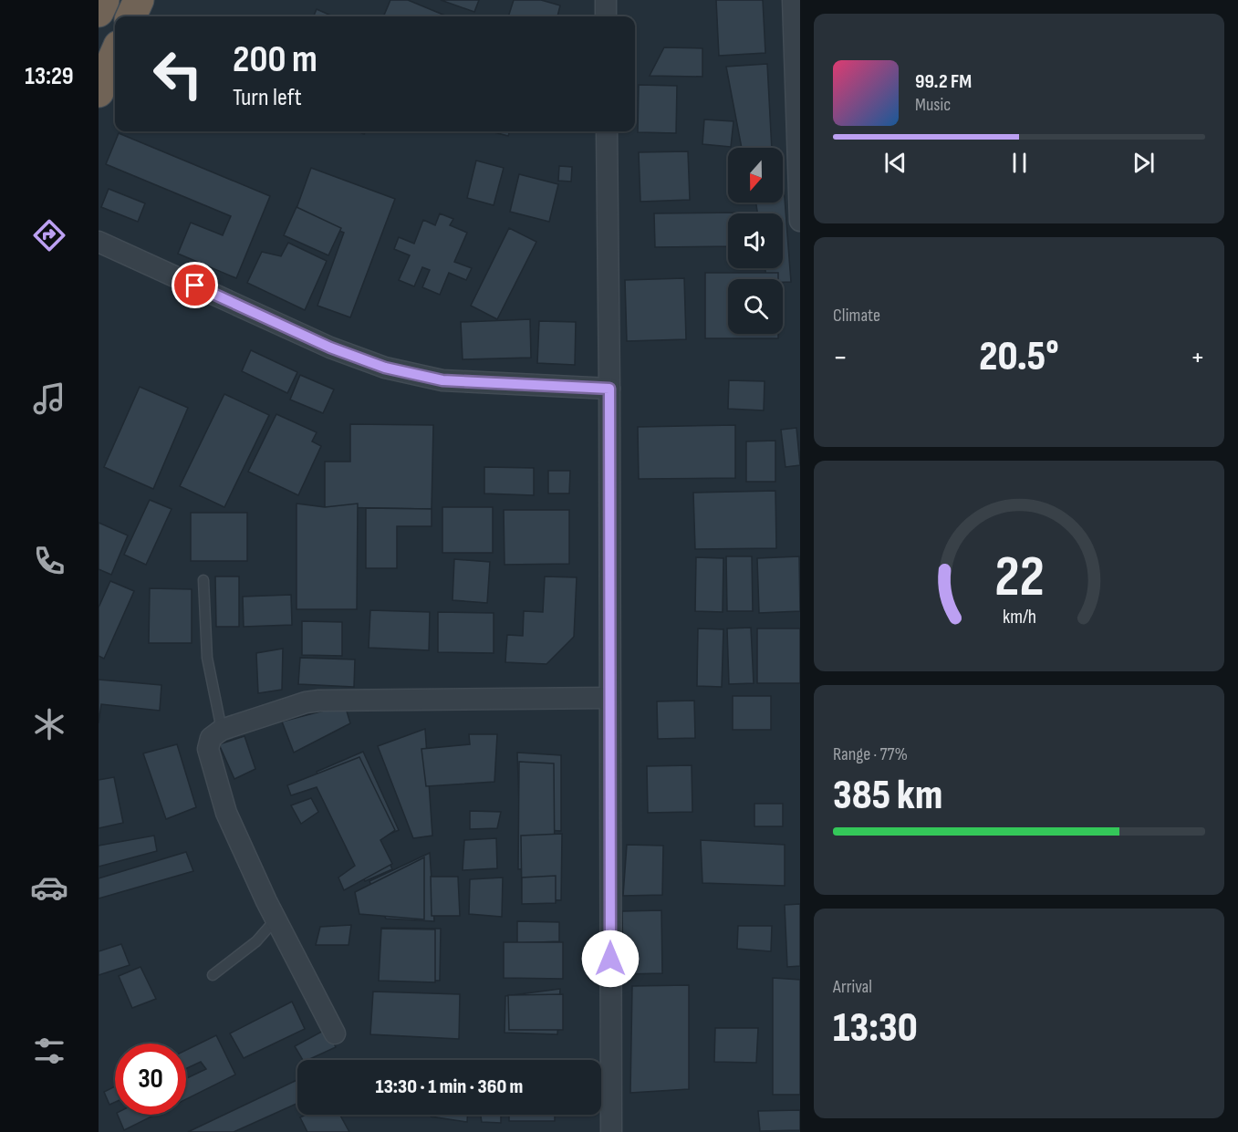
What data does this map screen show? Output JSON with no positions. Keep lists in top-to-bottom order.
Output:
{
  "north": "bottom",
  "page": {
    "tabs": "13:29",
    "turn": ["200 m", "Turn left"],
    "song": ["99.2 FM", "Music"],
    "tile": [
      "Climate",
      ["Range · 77%", "385 km"],
      ["Arrival", "13:30"]
    ],
    "heat": ["−", "20.5°", "+"],
    "limit": "30",
    "trip": "13:30 · 1 min · 360 m",
    "gauge": ["22", "km/h"]
  }
}
